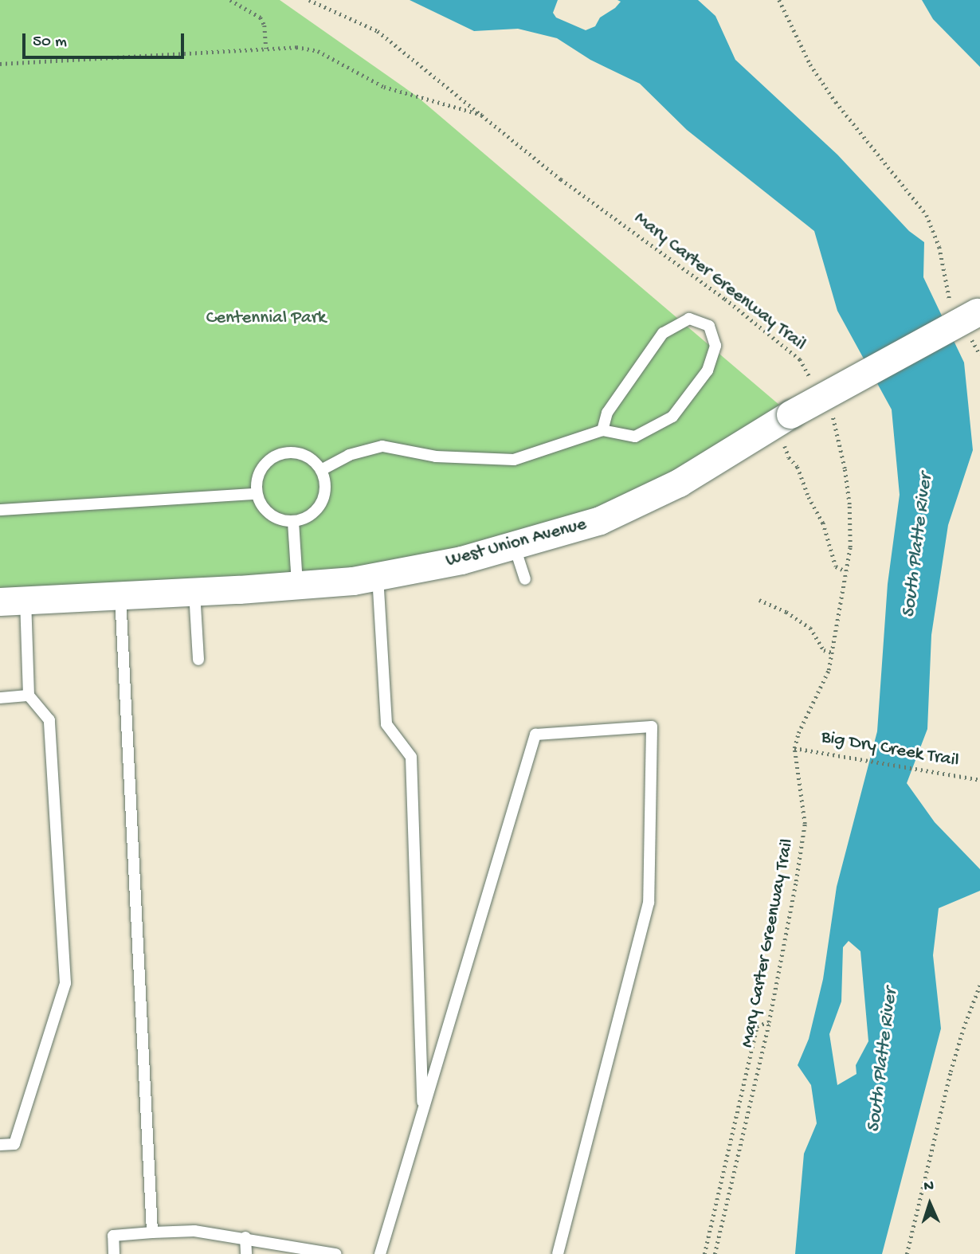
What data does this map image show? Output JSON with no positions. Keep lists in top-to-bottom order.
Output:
{
  "streets": {
    "street": ["West Union Avenue"],
    "path": ["Mary Carter Greenway Trail", "Big Dry Creek Trail"]
  },
  "crossings": [
    ["Mary Carter Greenway Trail", "Big Dry Creek Trail"]
  ],
  "water": ["South Platte River"],
  "parks": ["Centennial Park"],
  "scale_bar": "50 m",
  "north": "top"
}
